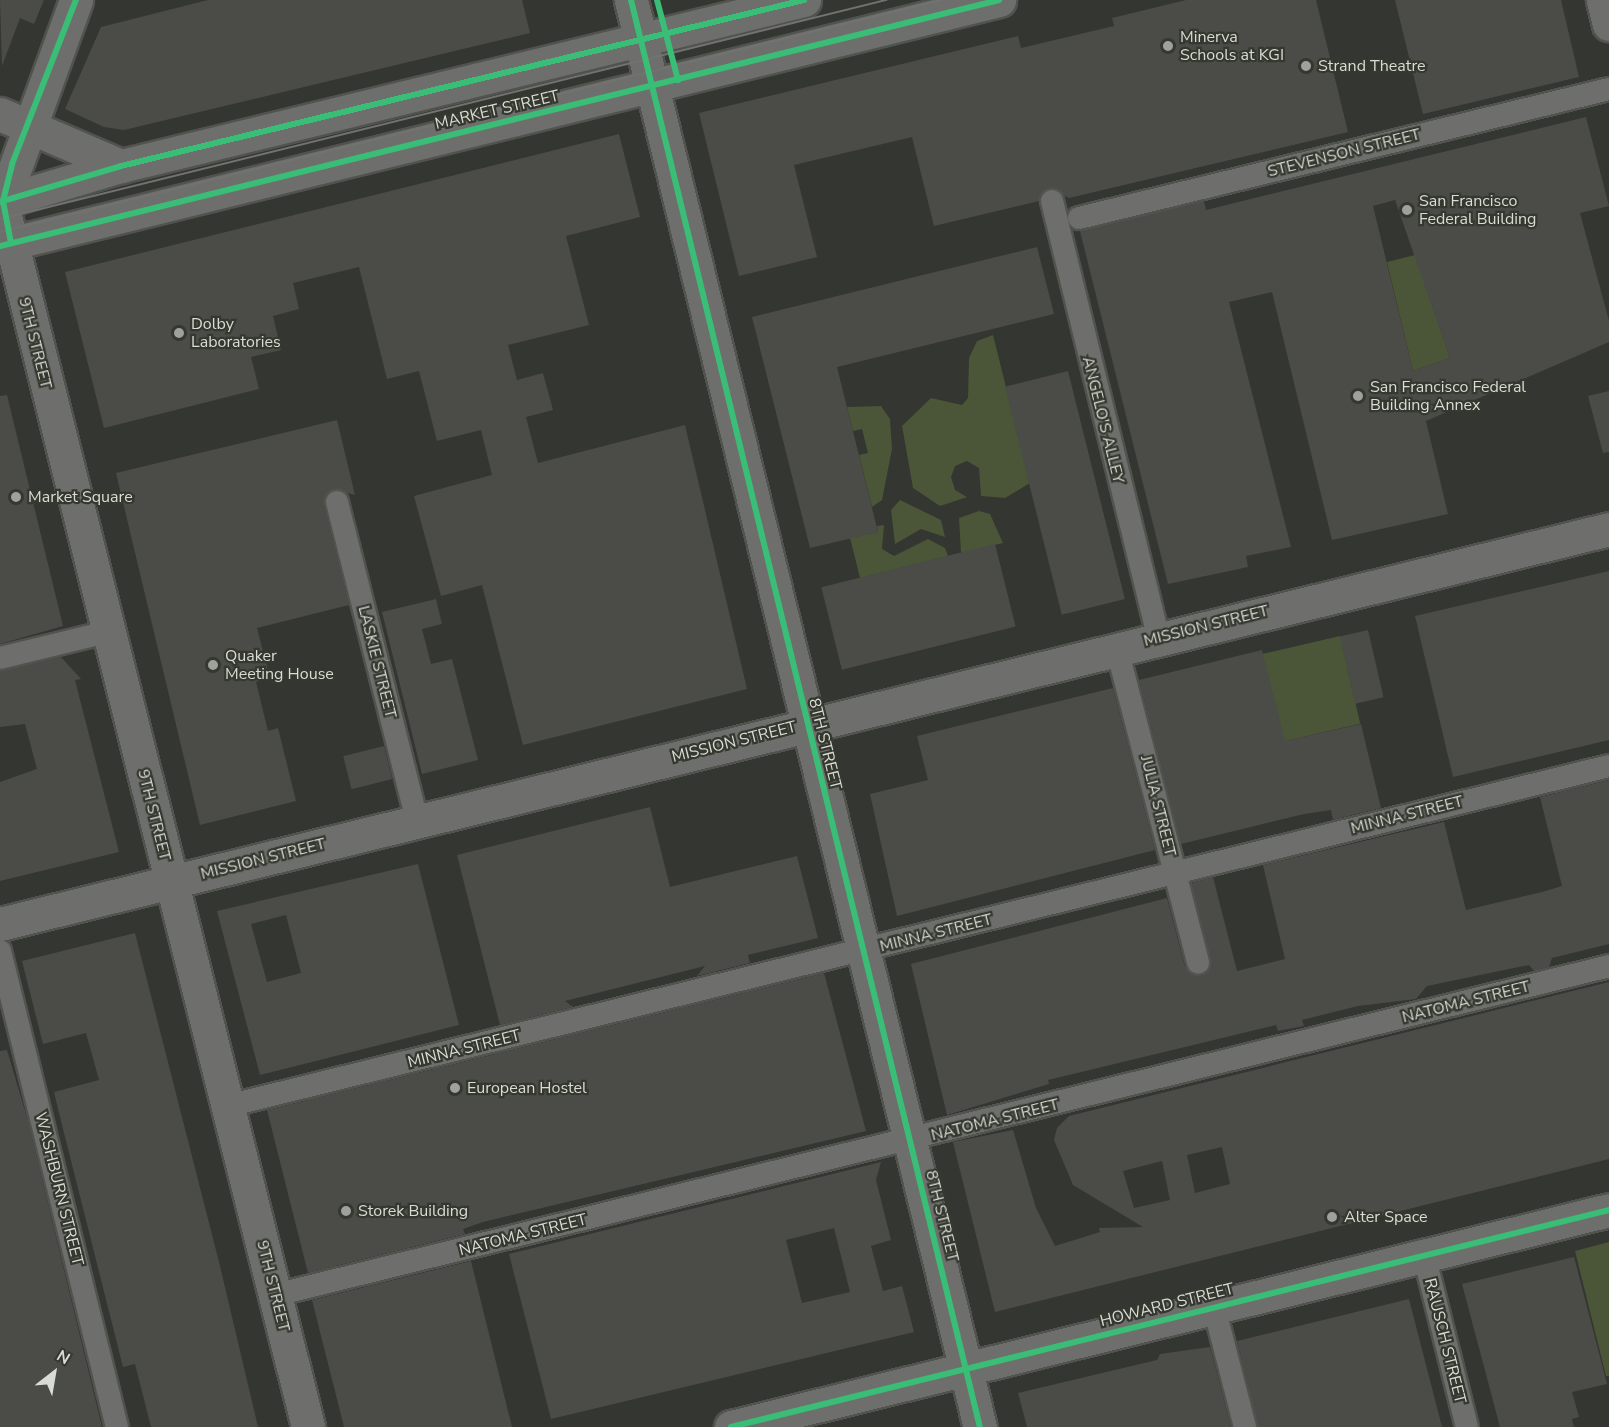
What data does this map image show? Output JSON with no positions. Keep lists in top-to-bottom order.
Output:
{
  "streets": {
    "main road": [
      "MARKET STREET",
      "9TH STREET",
      "MISSION STREET",
      "8TH STREET",
      "HOWARD STREET"
    ],
    "street": [
      "STEVENSON STREET",
      "ANGELO'S ALLEY",
      "LASKIE STREET",
      "JULIA STREET",
      "MINNA STREET",
      "NATOMA STREET",
      "WASHBURN STREET",
      "RAUSCH STREET"
    ]
  },
  "crossings": [
    ["MARKET STREET", "9TH STREET"],
    ["MARKET STREET", "8TH STREET"],
    ["9TH STREET", "MISSION STREET"],
    ["9TH STREET", "MINNA STREET"],
    ["9TH STREET", "NATOMA STREET"],
    ["ANGELO'S ALLEY", "MISSION STREET"],
    ["MISSION STREET", "LASKIE STREET"],
    ["MISSION STREET", "8TH STREET"],
    ["MISSION STREET", "JULIA STREET"],
    ["8TH STREET", "MINNA STREET"],
    ["8TH STREET", "NATOMA STREET"],
    ["8TH STREET", "HOWARD STREET"],
    ["JULIA STREET", "MINNA STREET"],
    ["HOWARD STREET", "RAUSCH STREET"]
  ],
  "places": [
    "Minerva Schools at KGI",
    "Strand Theatre",
    "San Francisco Federal Building",
    "Dolby Laboratories",
    "San Francisco Federal Building Annex",
    "Market Square",
    "Quaker Meeting House",
    "European Hostel",
    "Storek Building",
    "Alter Space"
  ],
  "north": "top right"
}
